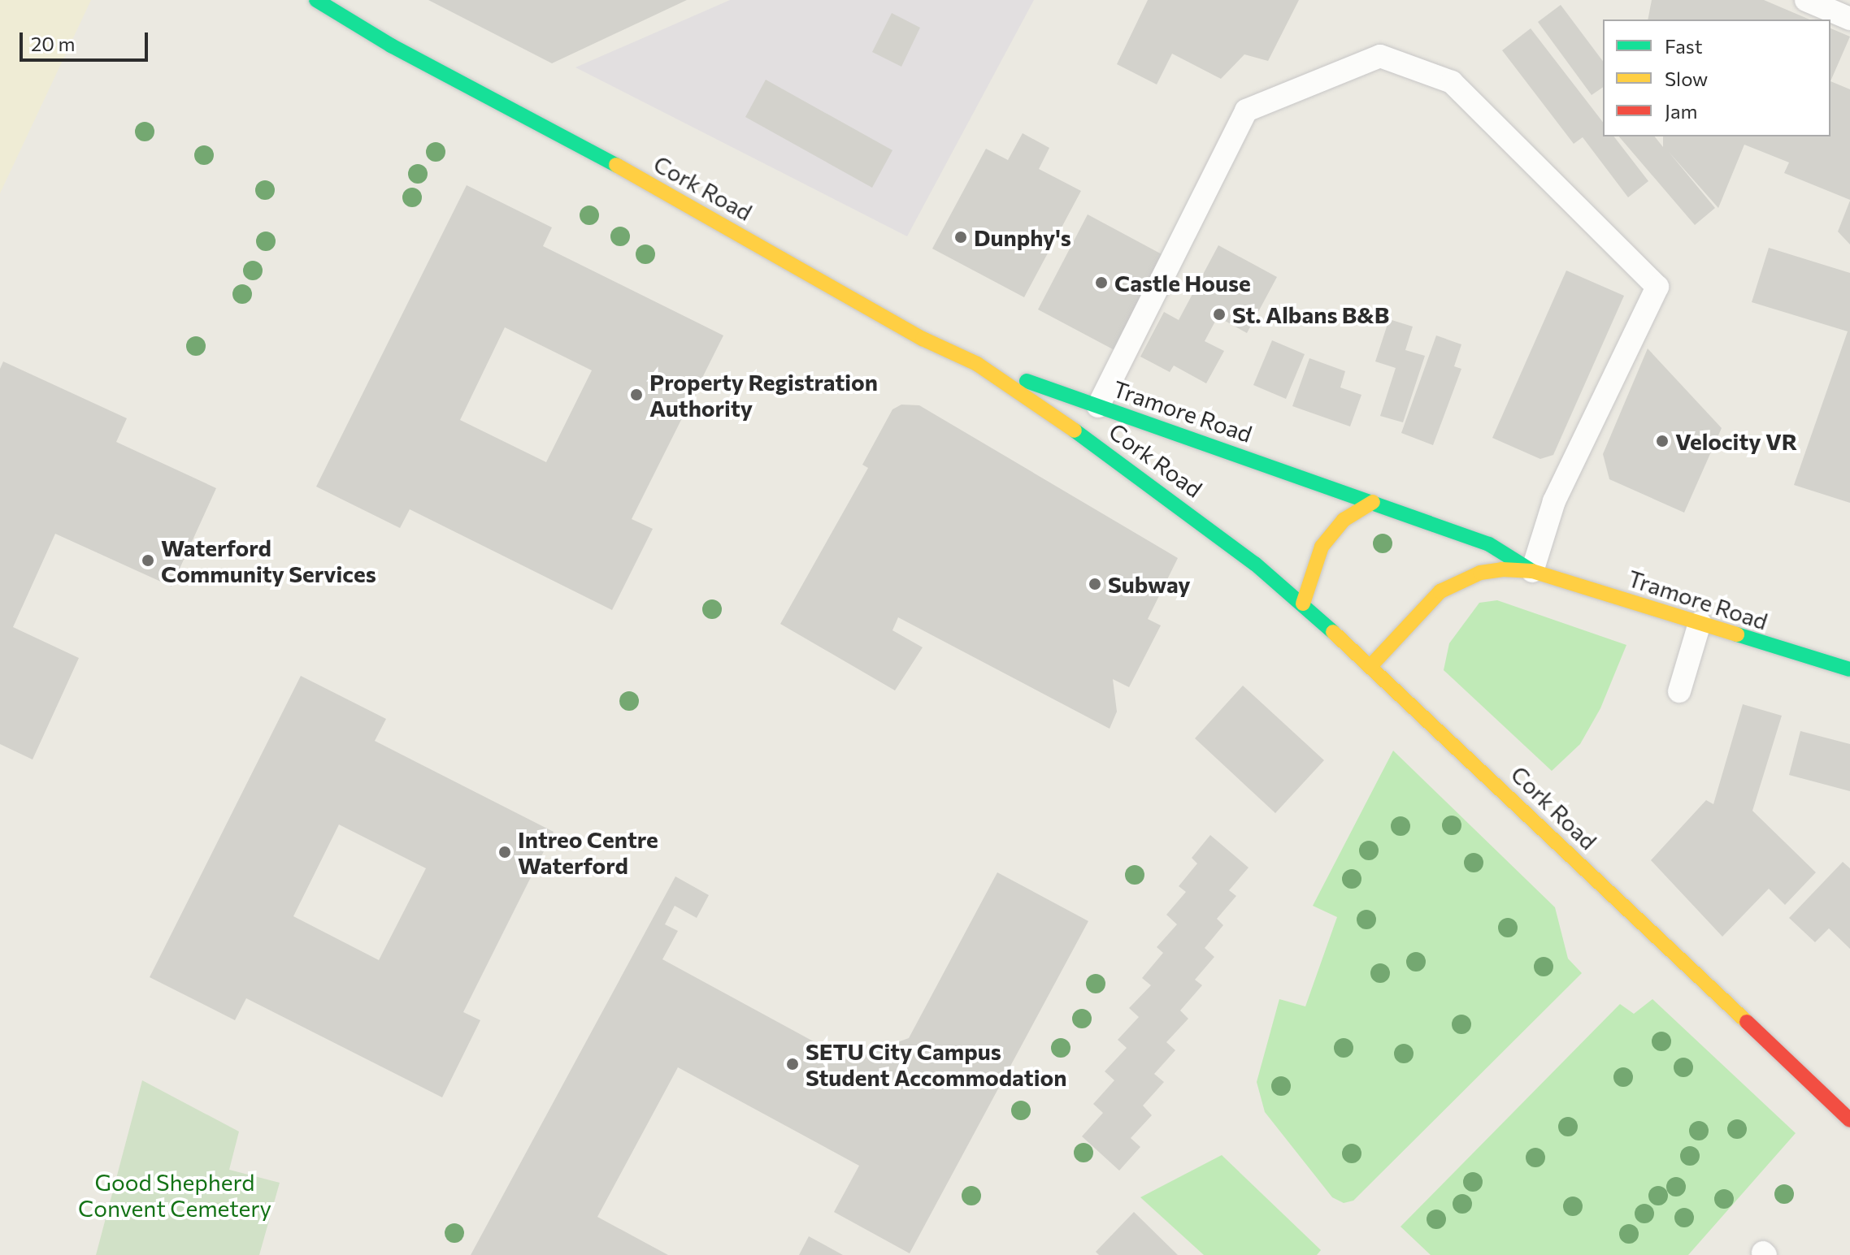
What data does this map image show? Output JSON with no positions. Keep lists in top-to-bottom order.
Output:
{
  "streets": {
    "main road": ["Cork Road", "Tramore Road"]
  },
  "crossings": [
    ["Cork Road", "Tramore Road"]
  ],
  "parks": ["Good Shepherd Convent Cemetery"],
  "places": [
    "Dunphy's",
    "Castle House",
    "St. Albans B&B",
    "Property Registration Authority",
    "Velocity VR",
    "Waterford Community Services",
    "Subway",
    "Intreo Centre Waterford",
    "SETU City Campus Student Accommodation"
  ],
  "legend": ["Fast", "Slow", "Jam"],
  "scale_bar": "20 m"
}
